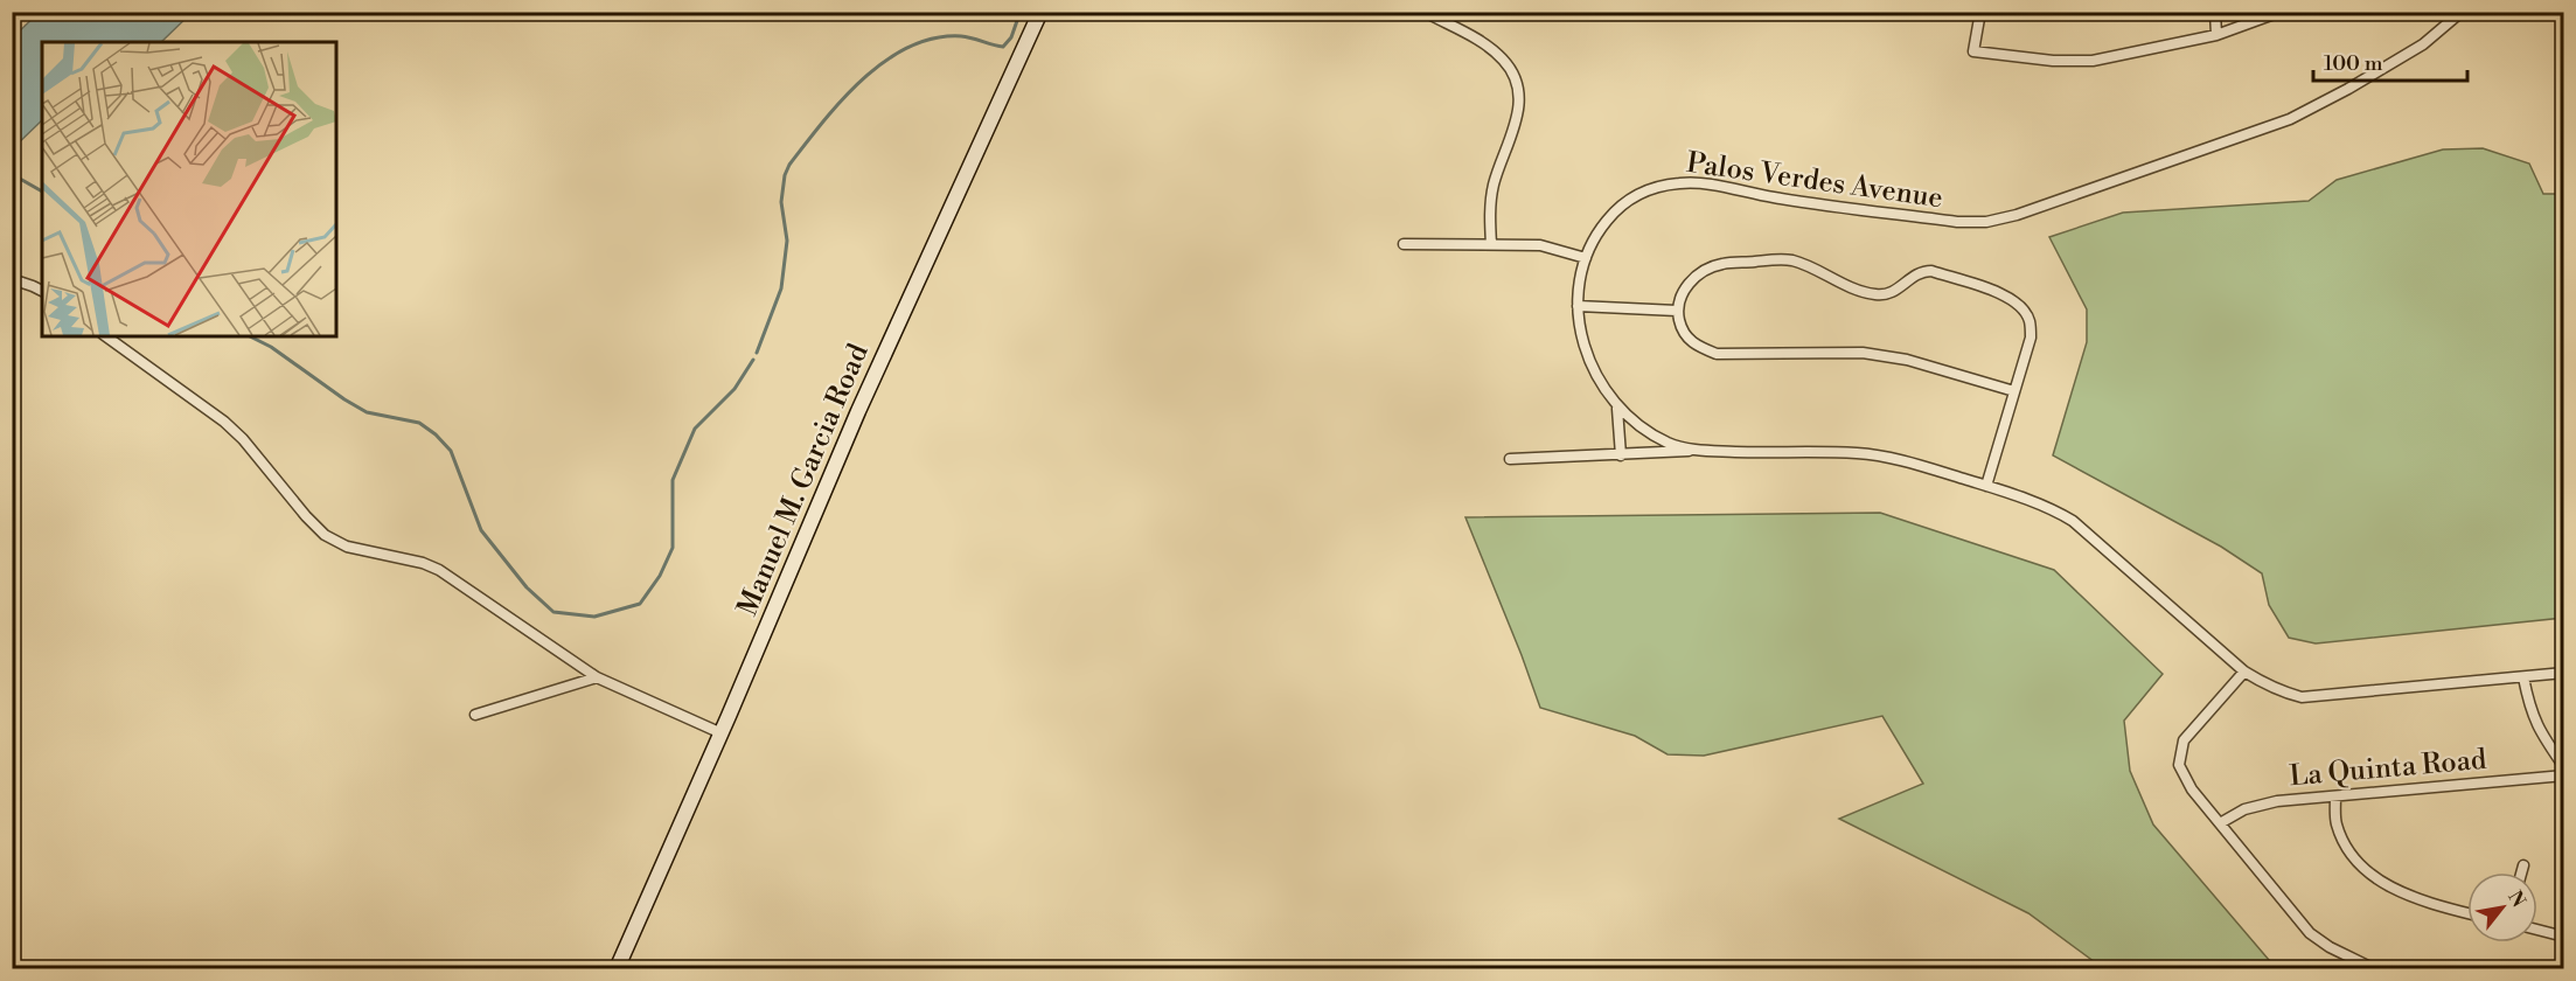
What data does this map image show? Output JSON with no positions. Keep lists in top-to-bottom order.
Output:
{
  "streets": {
    "main road": ["Manuel M. Garcia Road"],
    "street": ["Palos Verdes Avenue", "La Quinta Road"]
  },
  "scale_bar": "100 m",
  "north": "top right"
}
